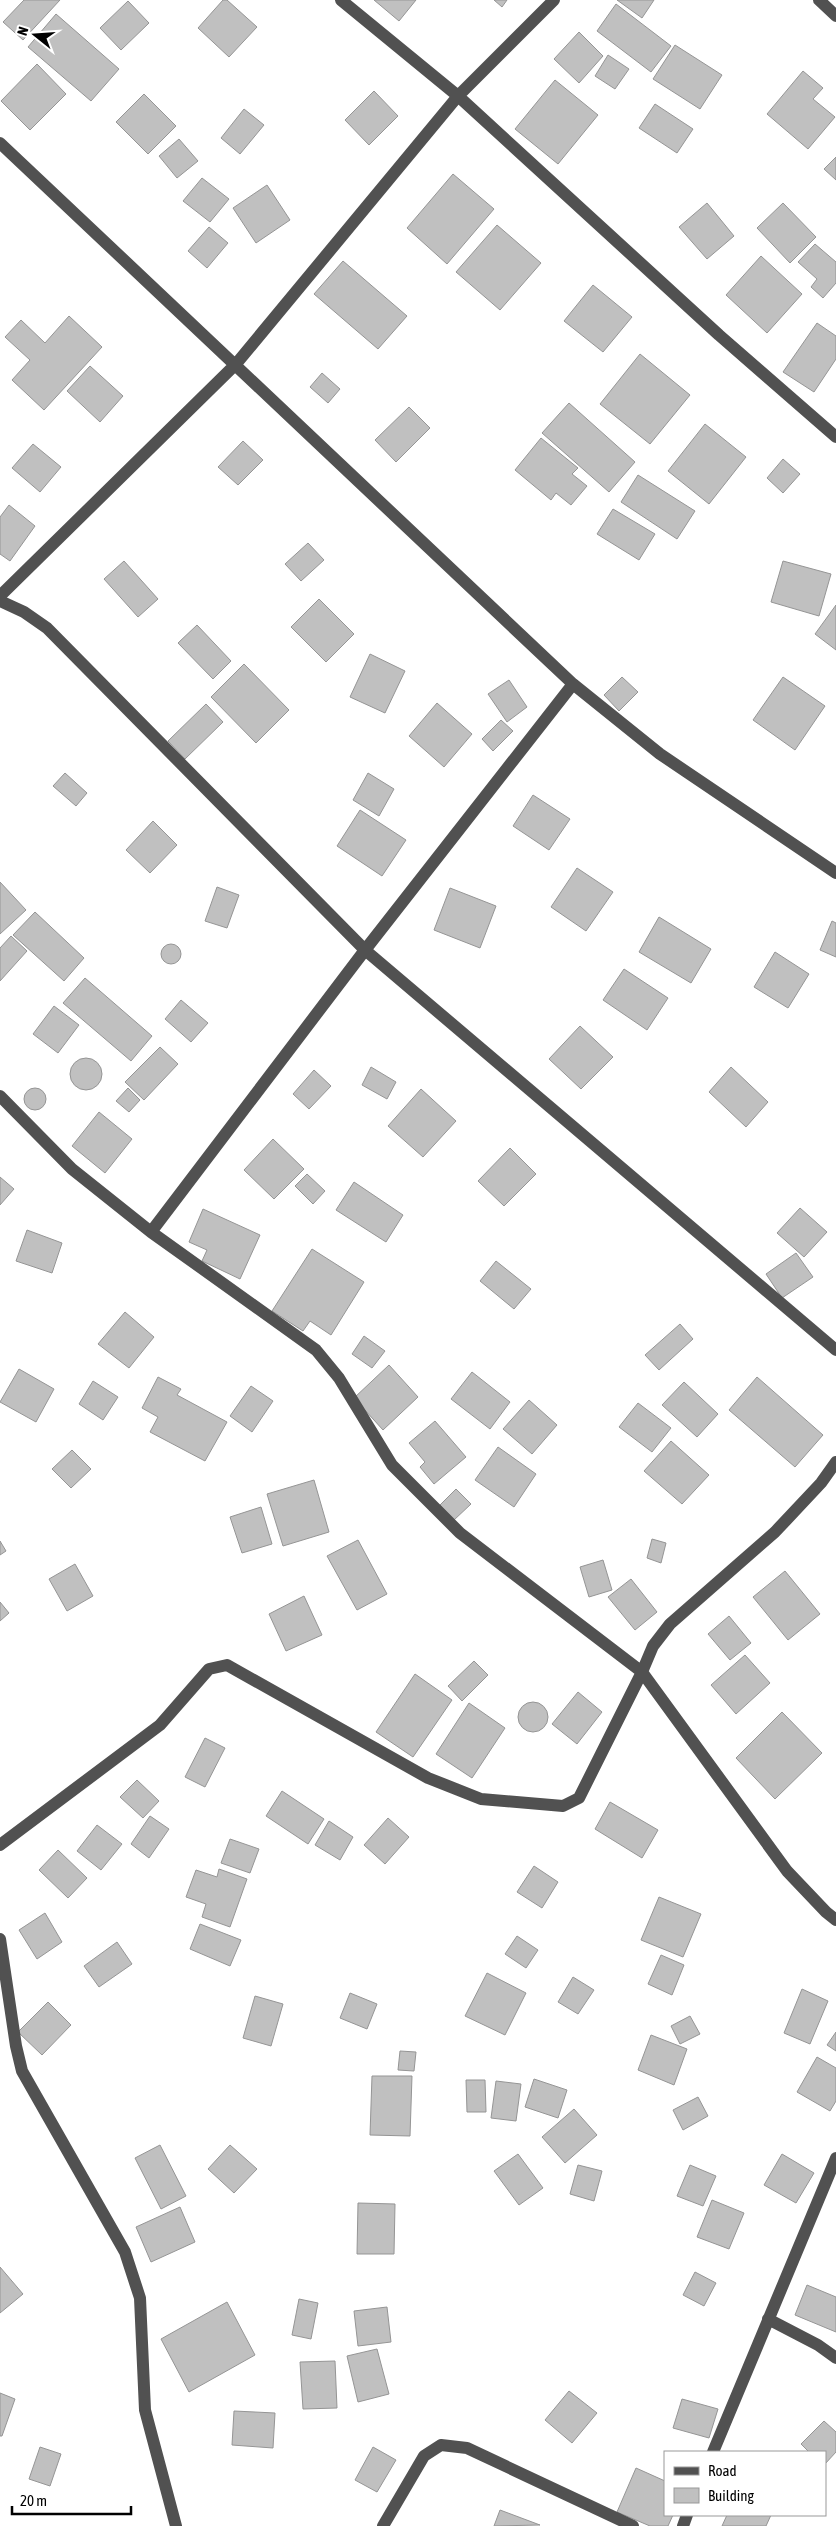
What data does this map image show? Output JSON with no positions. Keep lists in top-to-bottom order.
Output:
{
  "legend": ["Road", "Building"],
  "scale_bar": "20 m",
  "north": "left"
}
